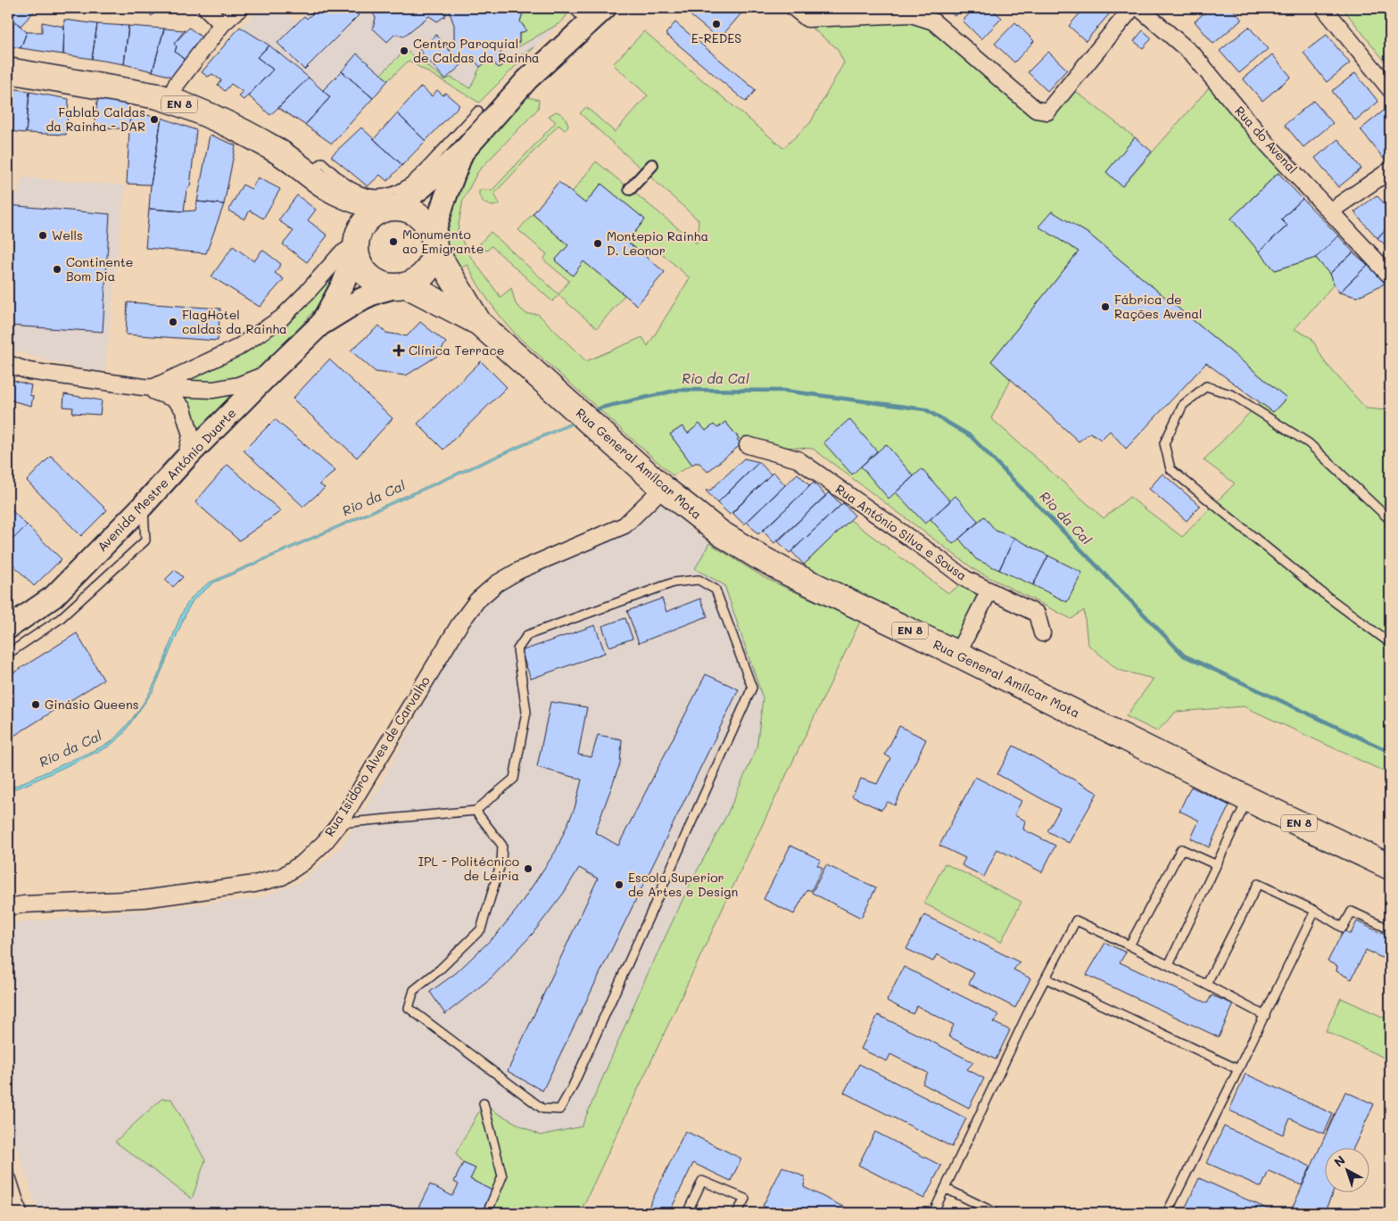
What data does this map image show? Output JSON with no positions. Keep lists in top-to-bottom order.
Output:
{
  "streets": {
    "main road": ["EN 8", "Rua General Amílcar Mota", "Avenida Mestre António Duarte"],
    "street": ["Rua do Avenal", "Rua António Silva e Sousa", "Rua Isidoro Alves de Carvalho"]
  },
  "crossings": [
    ["Rua General Amílcar Mota", "Rua Isidoro Alves de Carvalho"]
  ],
  "water": ["Rio da Cal"],
  "places": {
    "other": [
      "E-REDES",
      "Centro Paroquial de Caldas da Rainha",
      "Fablab Caldas da Rainha - DAR",
      "Wells",
      "Monumento ao Emigrante",
      "Montepio Rainha D. Leonor",
      "Continente Bom Dia",
      "Fábrica de Rações Avenal",
      "FlagHotel caldas da Rainha",
      "Ginásio Queens",
      "IPL - Politécnico de Leiria",
      "Escola Superior de Artes e Design"
    ],
    "health": ["Clínica Terrace"]
  },
  "north": "top left"
}
